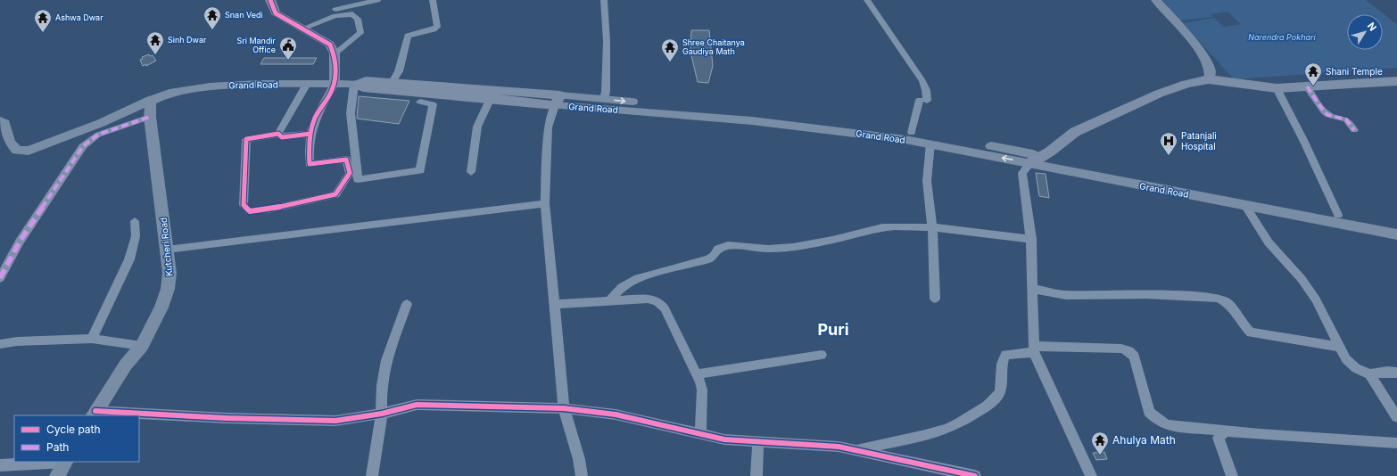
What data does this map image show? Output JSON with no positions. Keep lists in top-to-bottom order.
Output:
{
  "streets": {
    "main road": ["Grand Road", "Kutcheri Road"]
  },
  "crossings": [
    ["Grand Road", "Kutcheri Road"]
  ],
  "districts": ["Puri"],
  "water": ["Narendra Pokhari"],
  "places": {
    "temple": [
      "Snan Vedi",
      "Ashwa Dwar",
      "Sinh Dwar",
      "Shree Chaitanya Gaudiya Math",
      "Shani Temple",
      "Ahulya Math"
    ],
    "public building": ["Sri Mandir Office"],
    "hospital": ["Patanjali Hospital"]
  },
  "legend": ["Cycle path", "Path"],
  "north": "top right"
}
